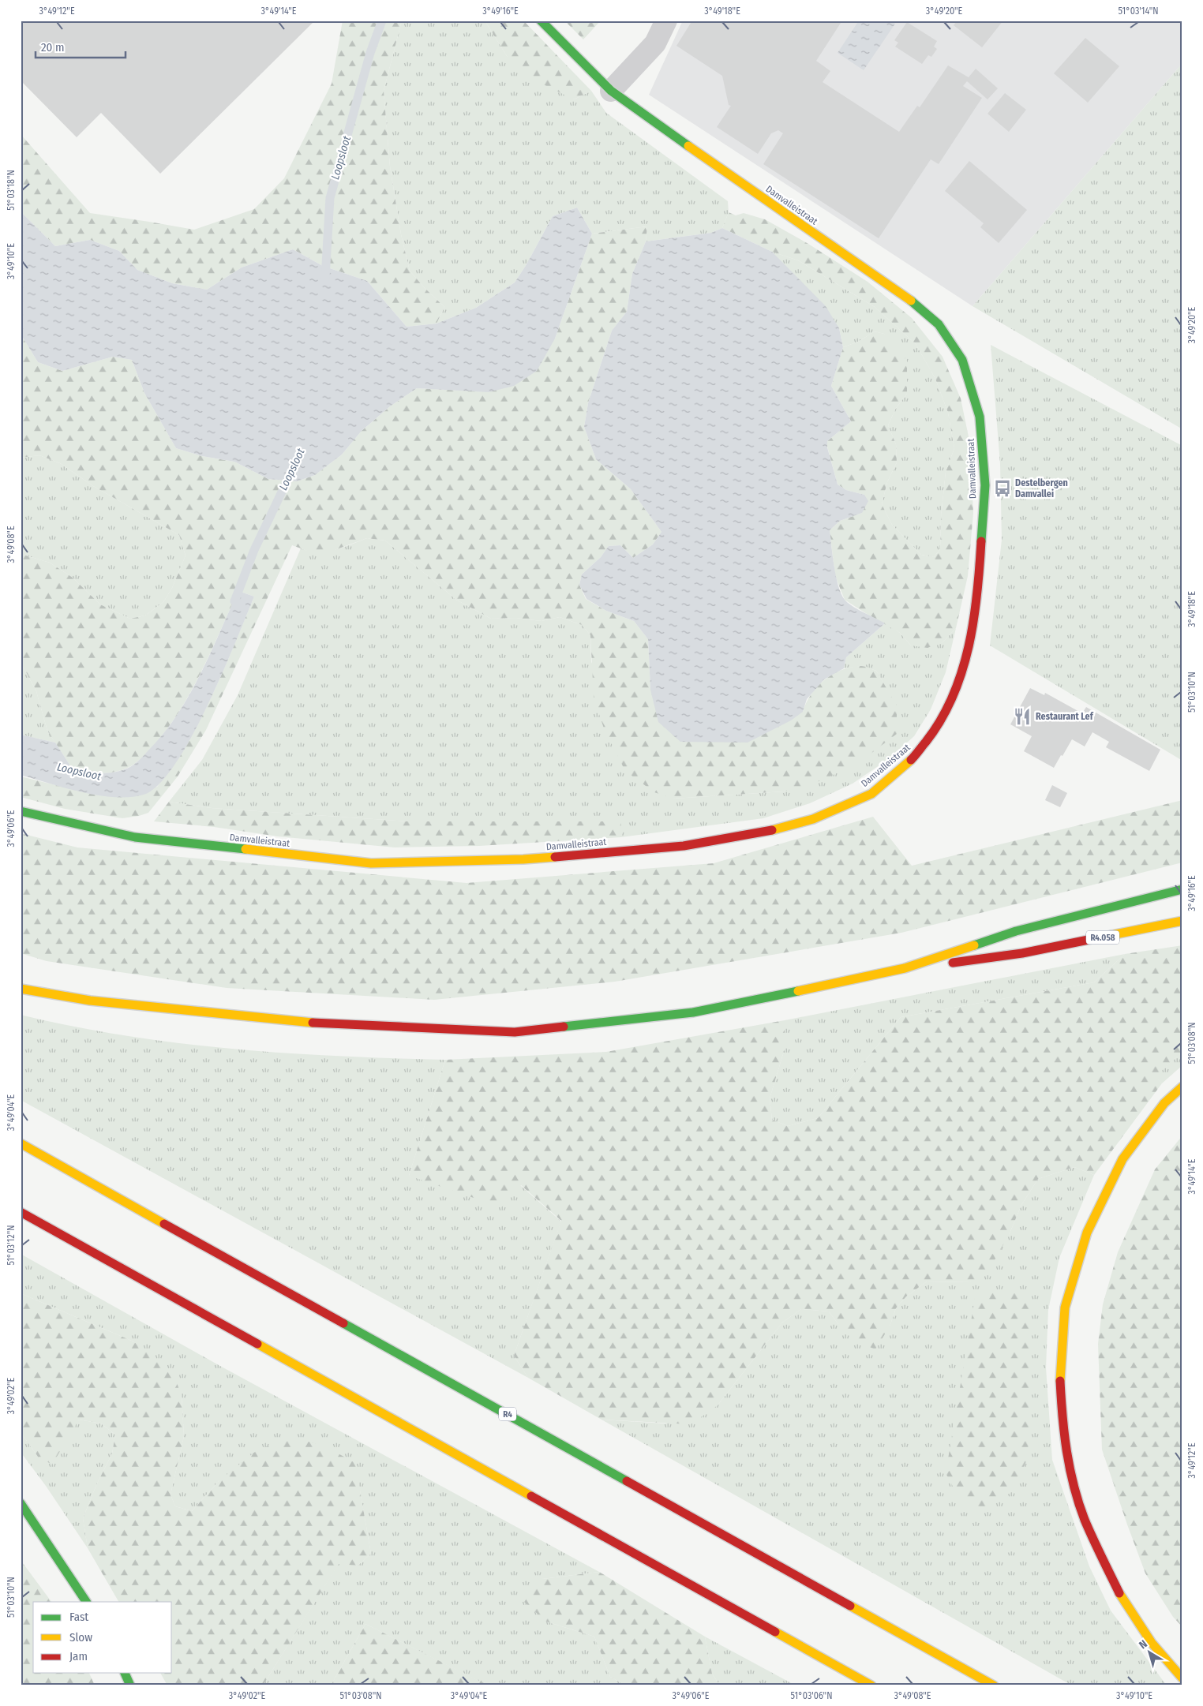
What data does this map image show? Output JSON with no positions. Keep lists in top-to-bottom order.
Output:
{
  "streets": {
    "main road": ["Damvalleistraat", "R4.058", "R4"]
  },
  "water": ["Loopsloot"],
  "places": {
    "bus stop": ["Destelbergen Damvallei"],
    "restaurant": ["Restaurant Lef"]
  },
  "legend": ["Fast", "Slow", "Jam"],
  "scale_bar": "20 m",
  "north": "top left",
  "coordinates": [
    "3°49'12\"E",
    "3°49'14\"E",
    "3°49'16\"E",
    "3°49'18\"E",
    "3°49'20\"E",
    "51°03'14\"N",
    "51°03'18\"N",
    "3°49'10\"E",
    "3°49'08\"E",
    "51°03'10\"N",
    "3°49'06\"E",
    "51°03'08\"N",
    "3°49'04\"E",
    "51°03'12\"N",
    "3°49'02\"E",
    "51°03'06\"N"
  ]
}
